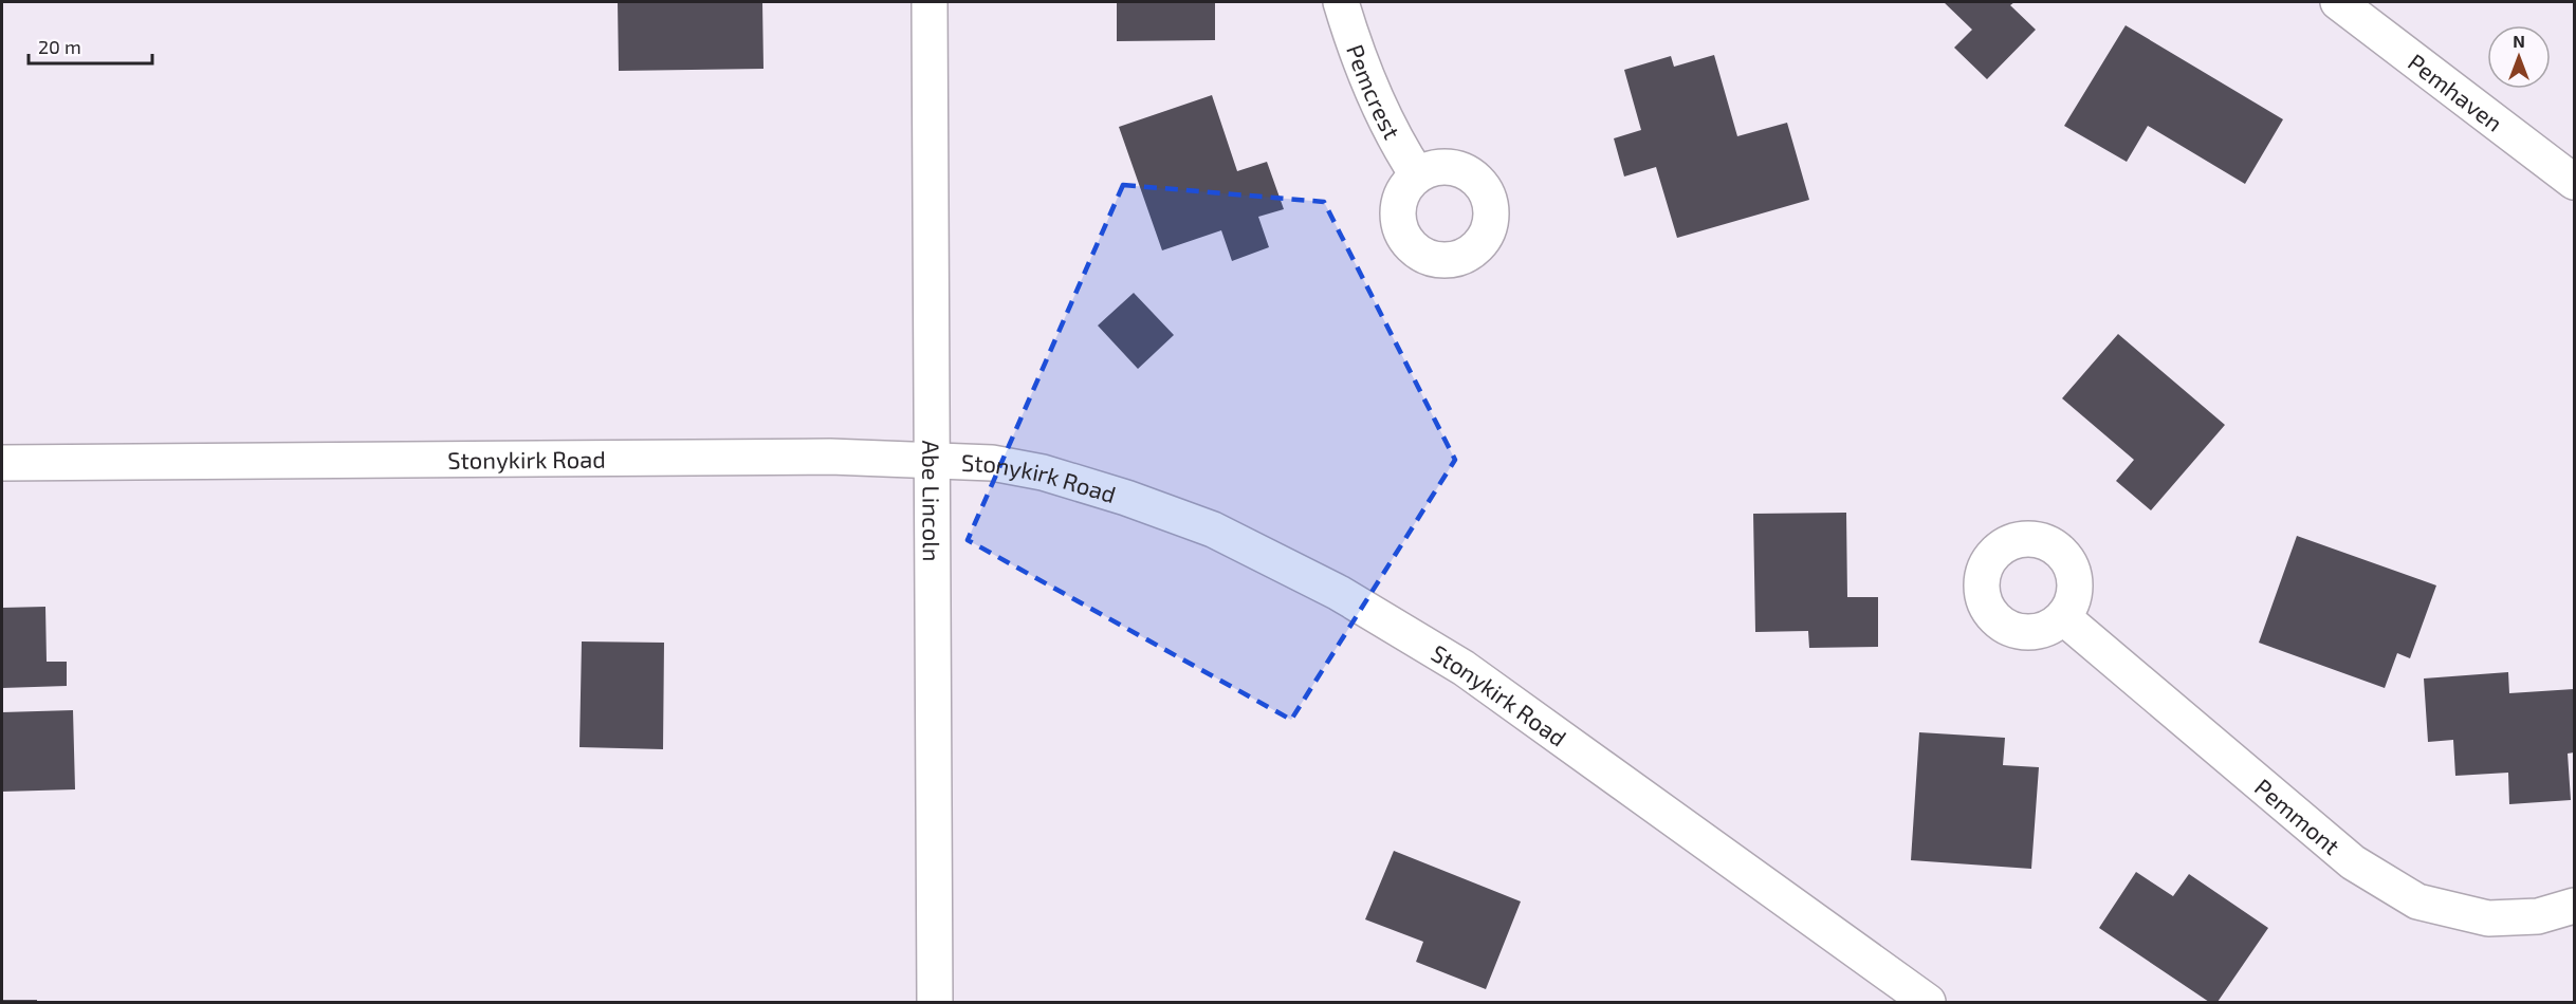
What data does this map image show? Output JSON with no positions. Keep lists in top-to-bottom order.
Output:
{
  "streets": {
    "street": [
      "Pemcrest",
      "Pemhaven",
      "Stonykirk Road",
      "Abe Lincoln",
      "Pemmont"
    ]
  },
  "crossings": [
    ["Stonykirk Road", "Abe Lincoln"]
  ],
  "scale_bar": "20 m",
  "north": "top"
}
